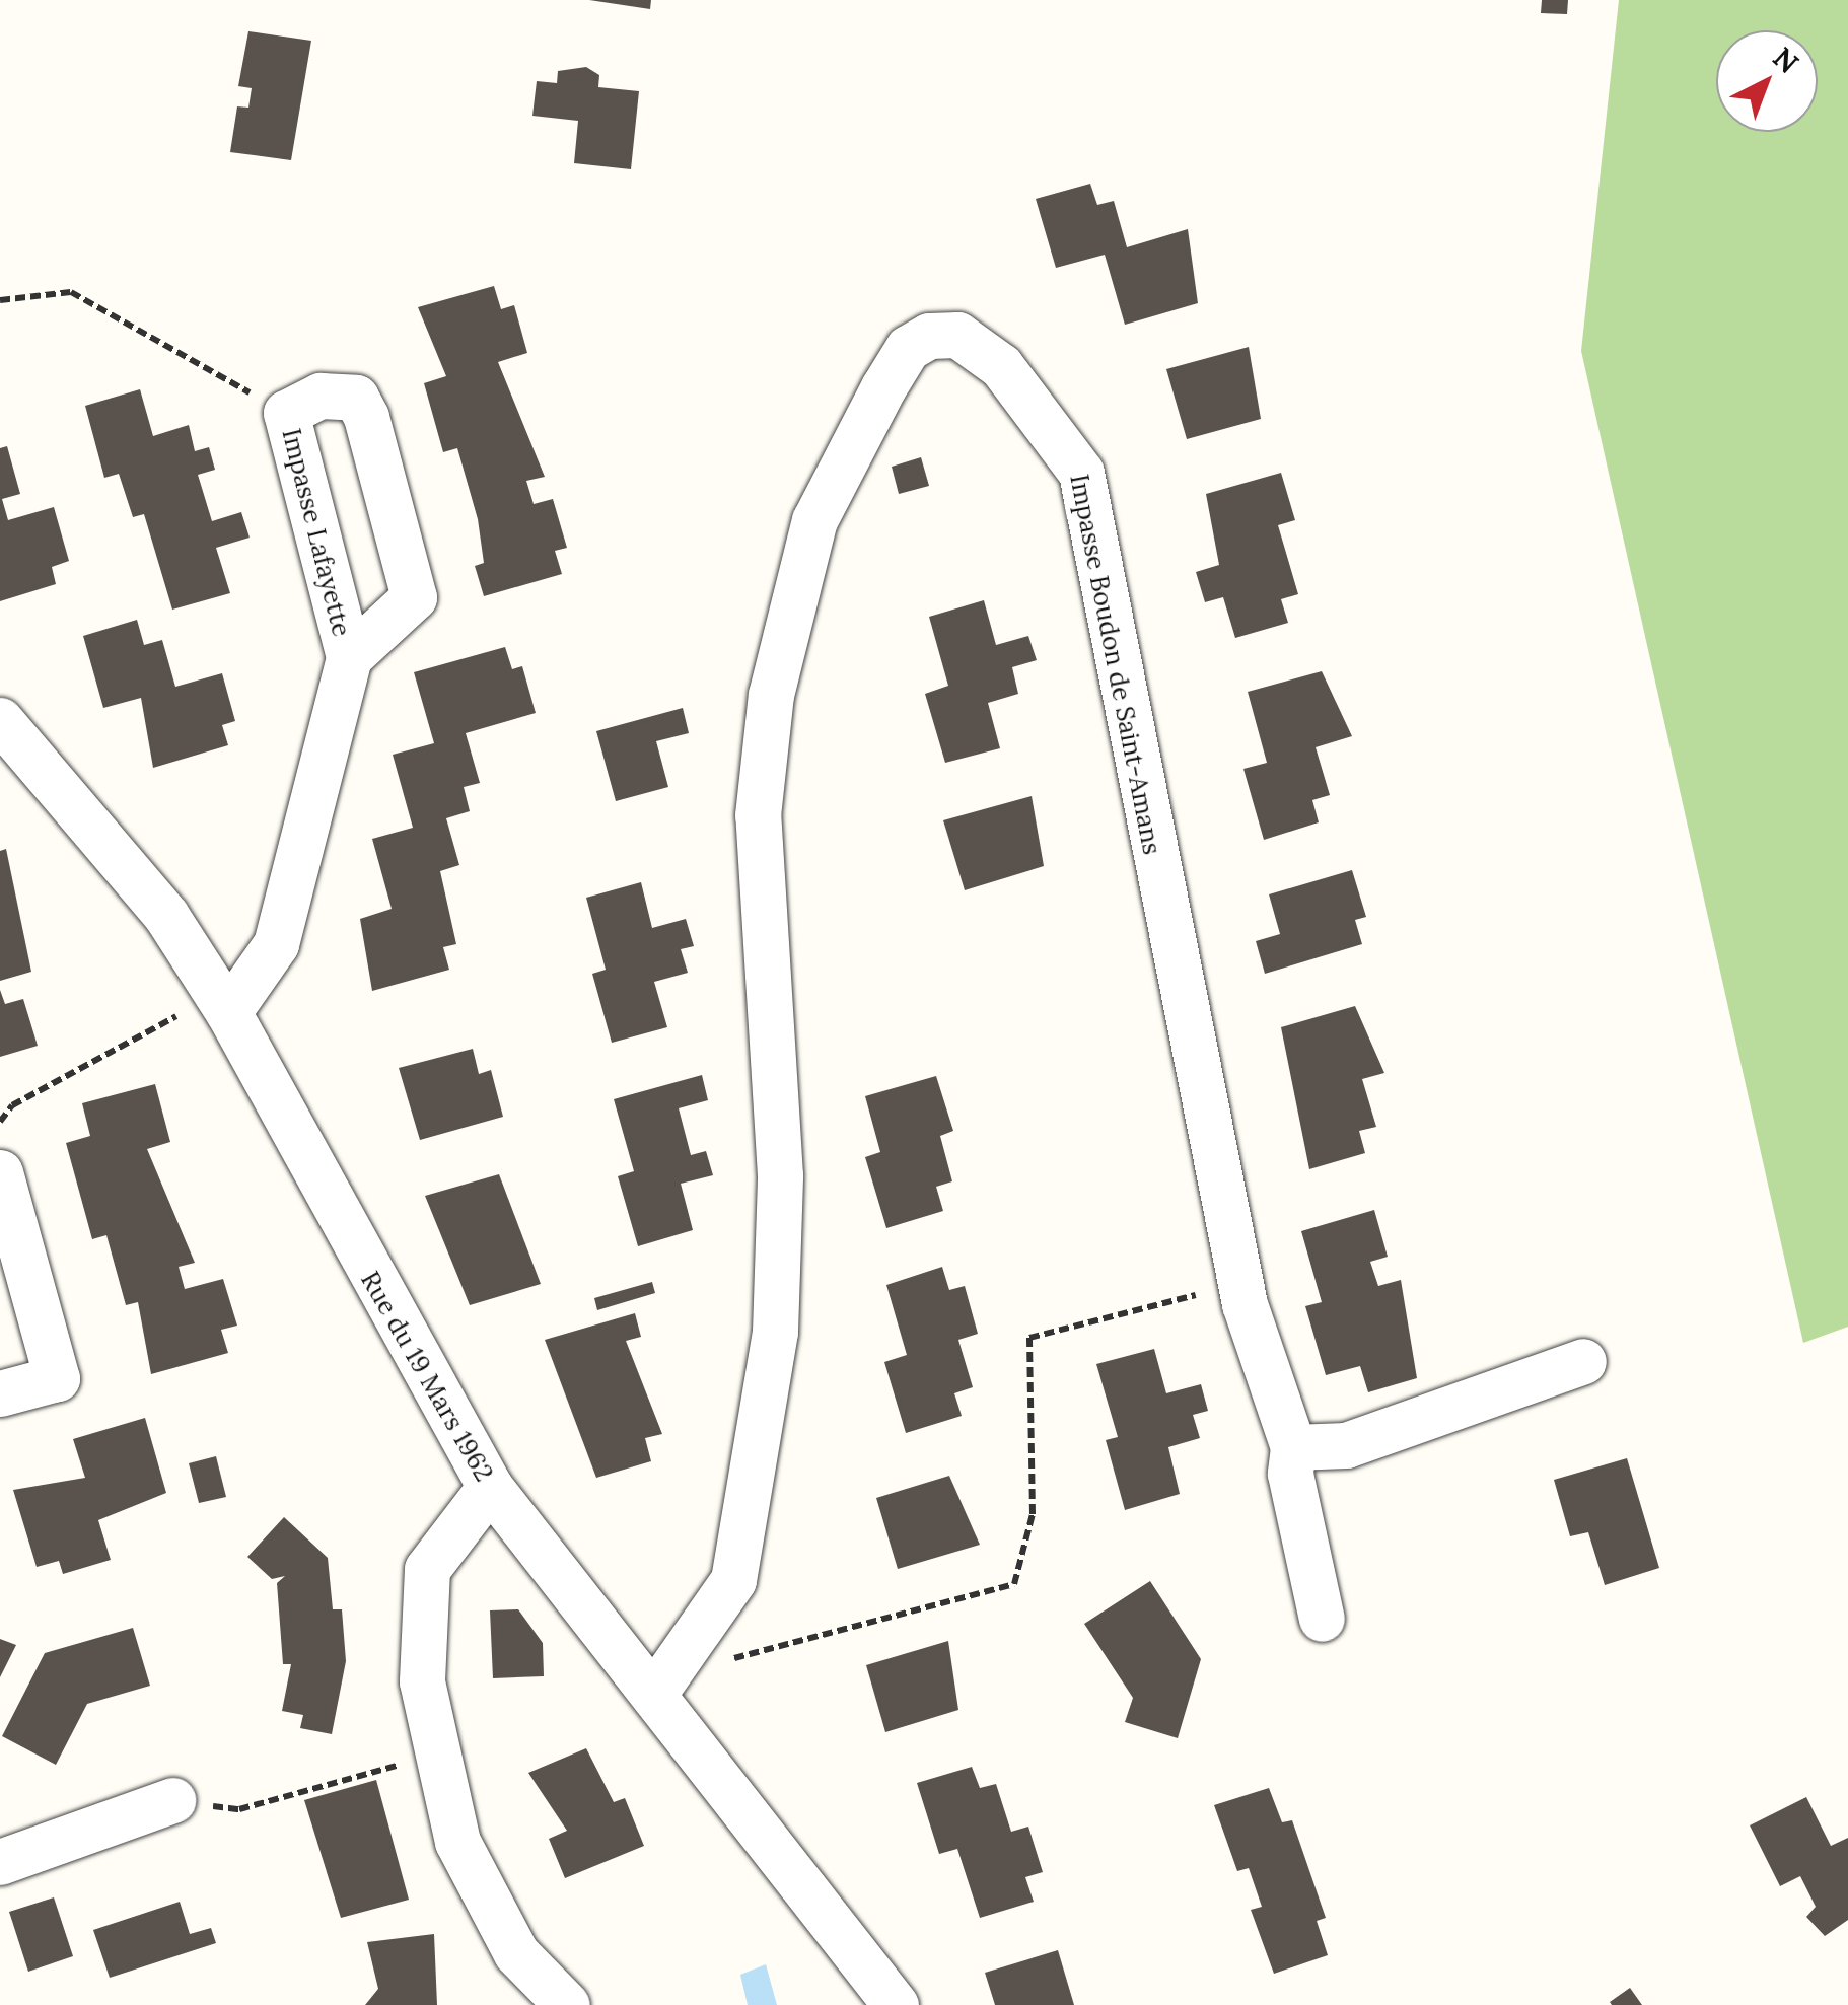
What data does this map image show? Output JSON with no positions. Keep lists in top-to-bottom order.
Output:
{
  "streets": {
    "street": ["Impasse Lafayette", "Impasse Boudon de Saint-Amans", "Rue du 19 Mars 1962"]
  },
  "crossings": [
    ["Impasse Lafayette", "Rue du 19 Mars 1962"],
    ["Impasse Boudon de Saint-Amans", "Rue du 19 Mars 1962"]
  ],
  "north": "top right"
}
